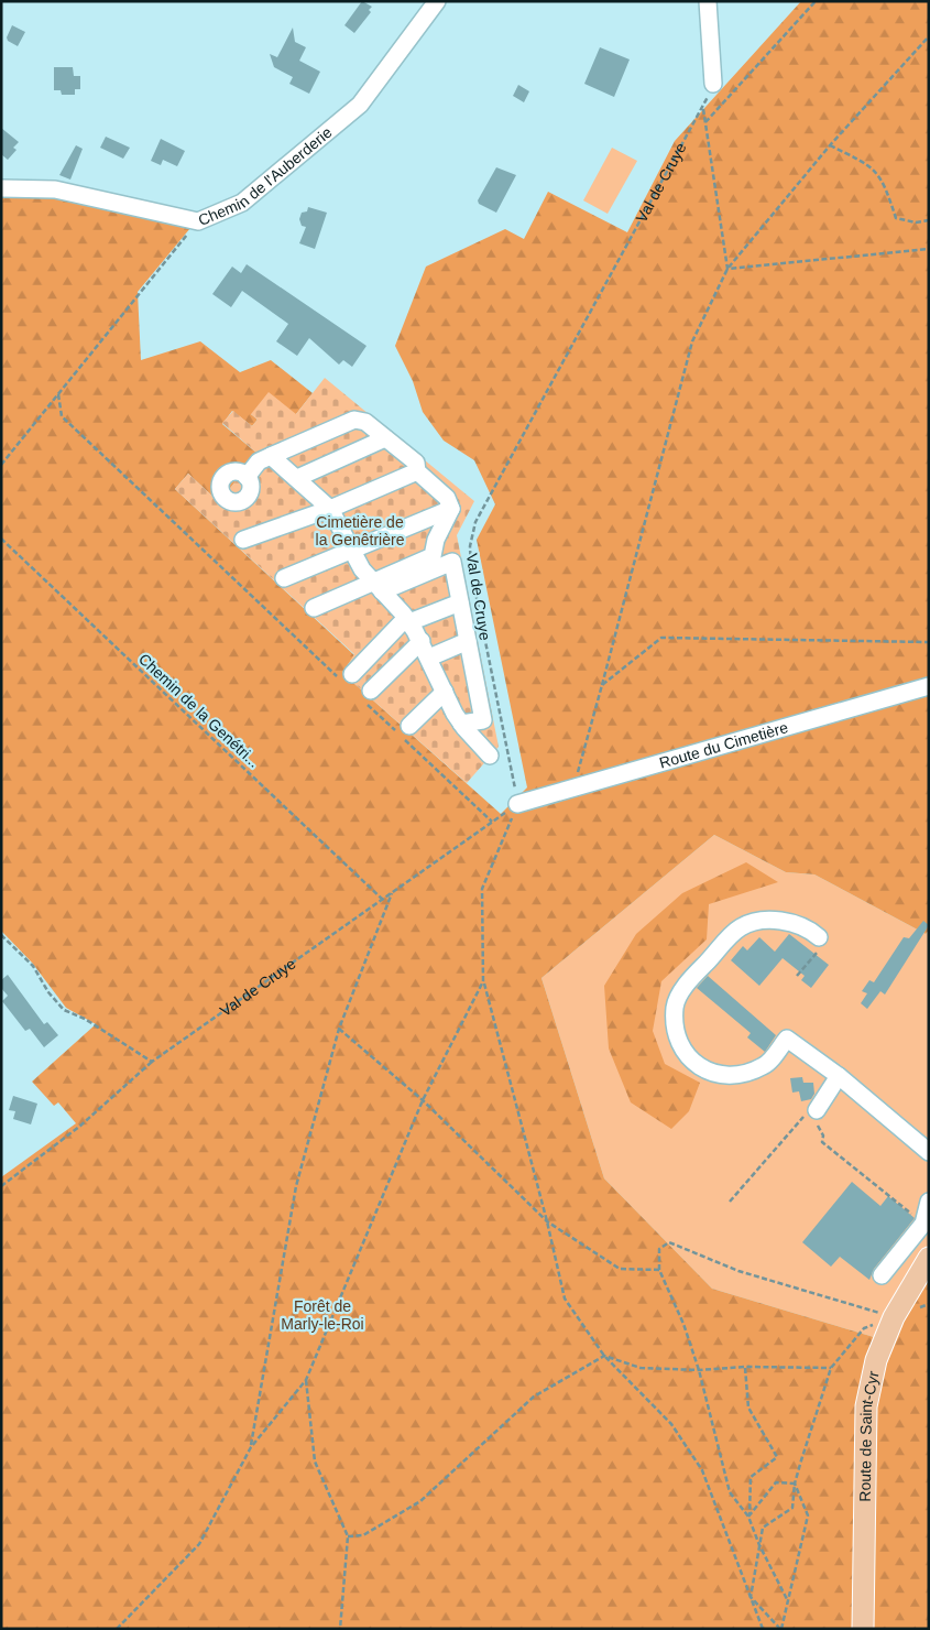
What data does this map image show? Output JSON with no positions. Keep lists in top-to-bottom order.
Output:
{
  "streets": {
    "main road": ["Route de Saint-Cyr"],
    "street": ["Chemin de l'Auberderie", "Route du Cimetière"],
    "path": ["Val de Cruye", "Chemin de la Genétri..."]
  },
  "crossings": [
    ["Val de Cruye", "Chemin de la Genétri..."],
    ["Val de Cruye", "Route du Cimetière"]
  ],
  "parks": ["Cimetière de la Genêtrière", "Forêt de Marly-le-Roi"]
}
